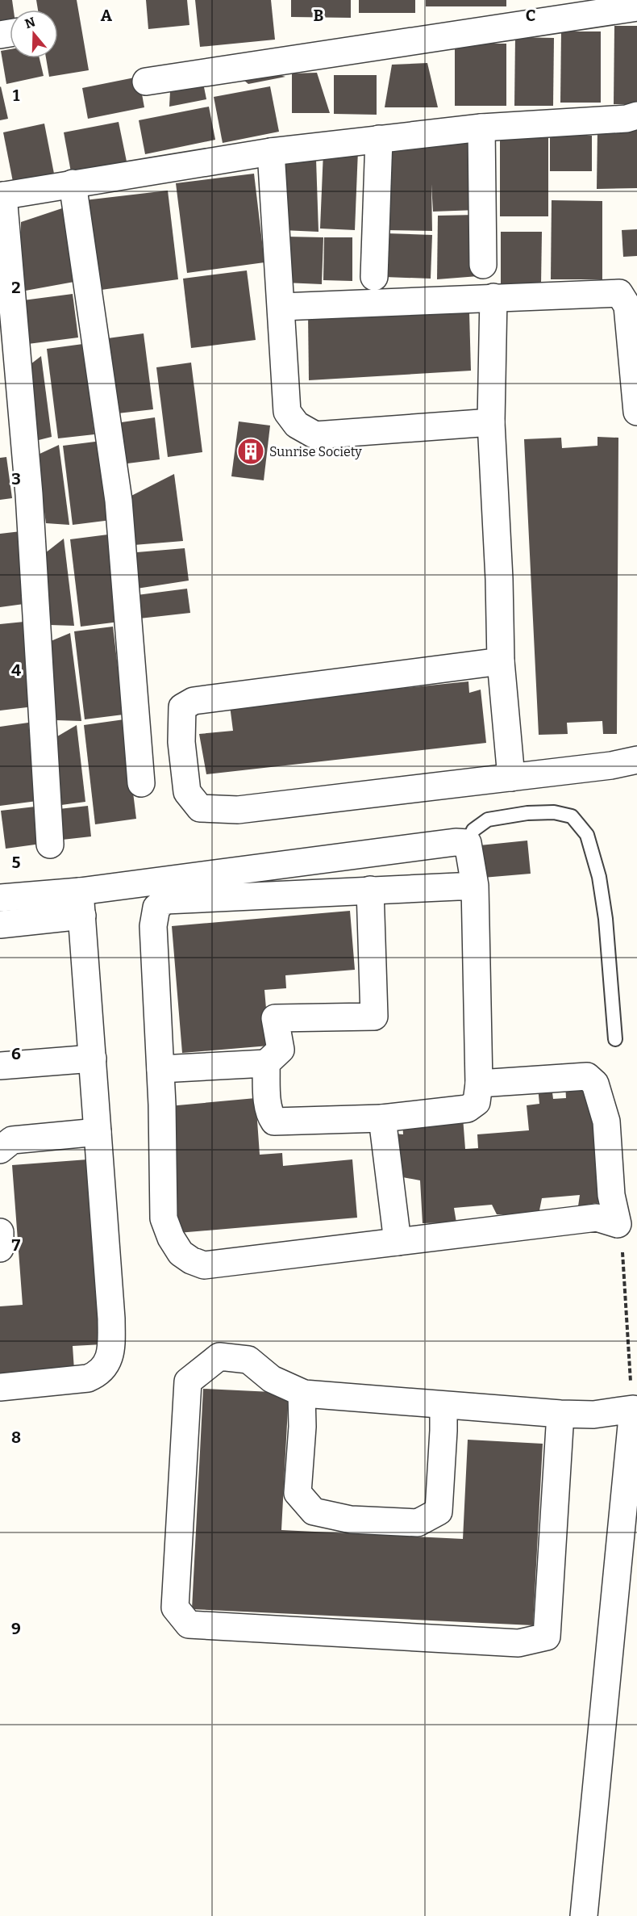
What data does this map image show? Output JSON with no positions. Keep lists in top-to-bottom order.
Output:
{
  "places": {
    "building": ["Sunrise Society"]
  },
  "north": "top",
  "grid": {
    "columns": ["A", "B", "C"],
    "rows": [
      "1",
      "2",
      "3",
      "4",
      "5",
      "6",
      "7",
      "8",
      "9"
    ]
  }
}
